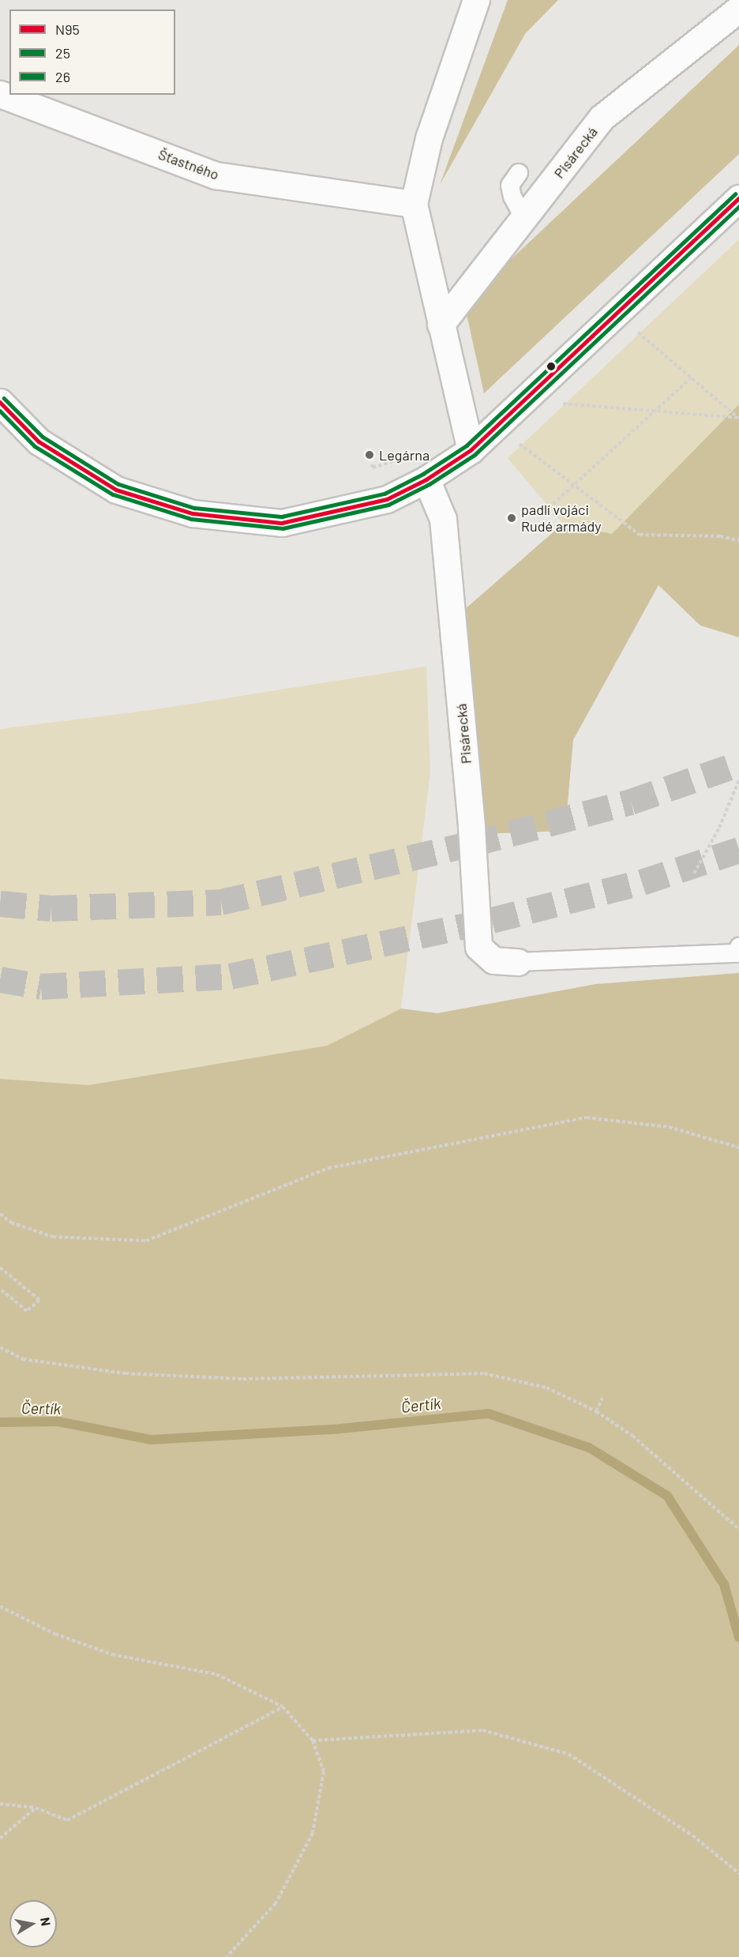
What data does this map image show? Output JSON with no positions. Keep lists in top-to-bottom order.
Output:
{
  "streets": {
    "street": ["Pisárecká", "Šťastného"]
  },
  "water": ["Čertík"],
  "places": ["Legárna", "padlí vojáci Rudé armády"],
  "lines": ["transit line 26", "transit line N95", "transit line 25"],
  "legend": ["N95", "25", "26"],
  "north": "right"
}
